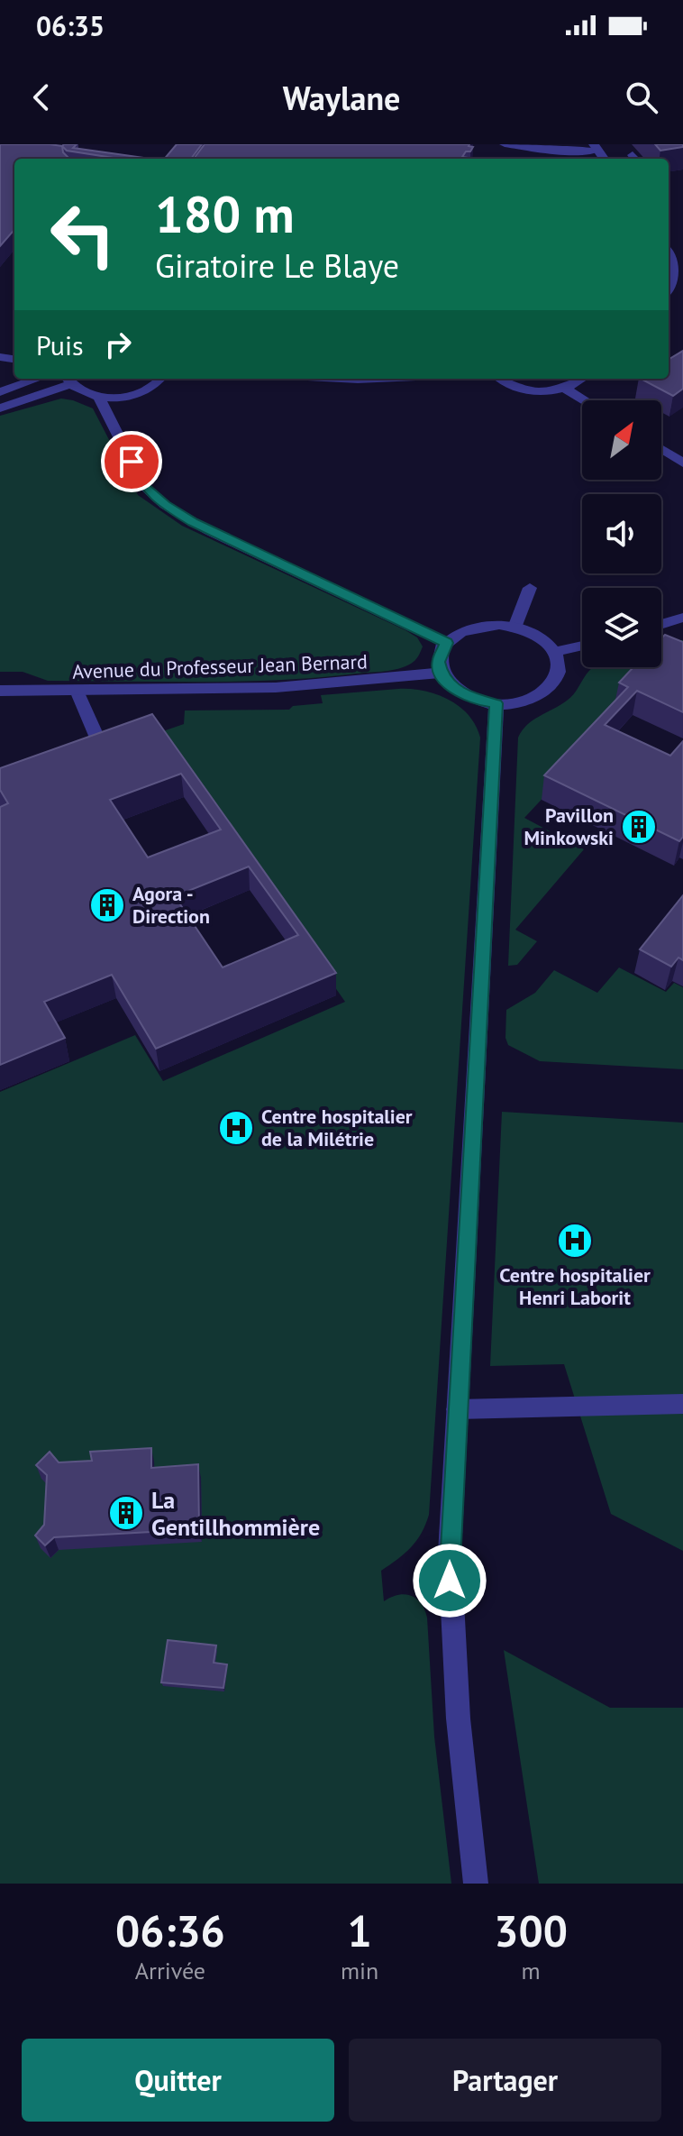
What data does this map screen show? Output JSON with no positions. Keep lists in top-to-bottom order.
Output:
{
  "streets": {
    "street": ["Avenue du Professeur Jean Bernard"]
  },
  "places": {
    "building": ["Pavillon Minkowski", "Agora - Direction", "La Gentillhommière"],
    "hospital": ["Centre hospitalier de la Milétrie", "Centre hospitalier Henri Laborit"]
  },
  "north": "top right",
  "page": {
    "status": "06:35",
    "header": "Waylane",
    "turn": ["180 m", "Giratoire Le Blaye"],
    "then": "Puis",
    "eta": [
      "06:36",
      "Arrivée",
      "1",
      "min",
      "300",
      "m"
    ],
    "buttons": ["Quitter", "Partager"]
  }
}
